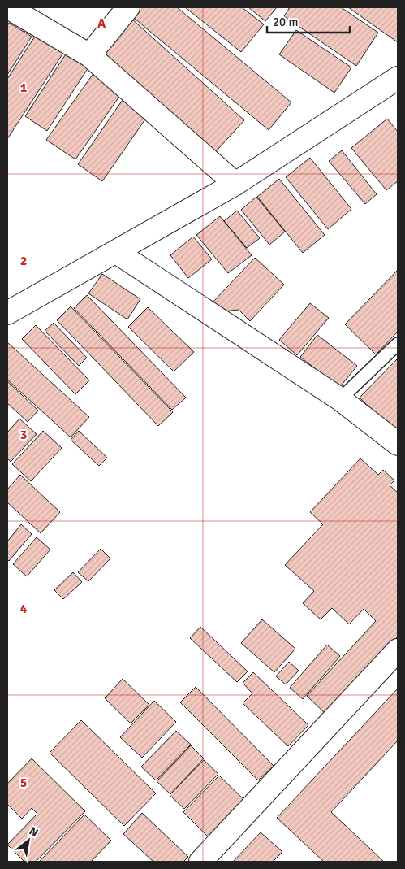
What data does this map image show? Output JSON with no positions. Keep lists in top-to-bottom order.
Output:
{
  "scale_bar": "20 m",
  "north": "top right",
  "grid": {
    "columns": ["A"],
    "rows": [
      "1",
      "2",
      "3",
      "4",
      "5"
    ]
  }
}
